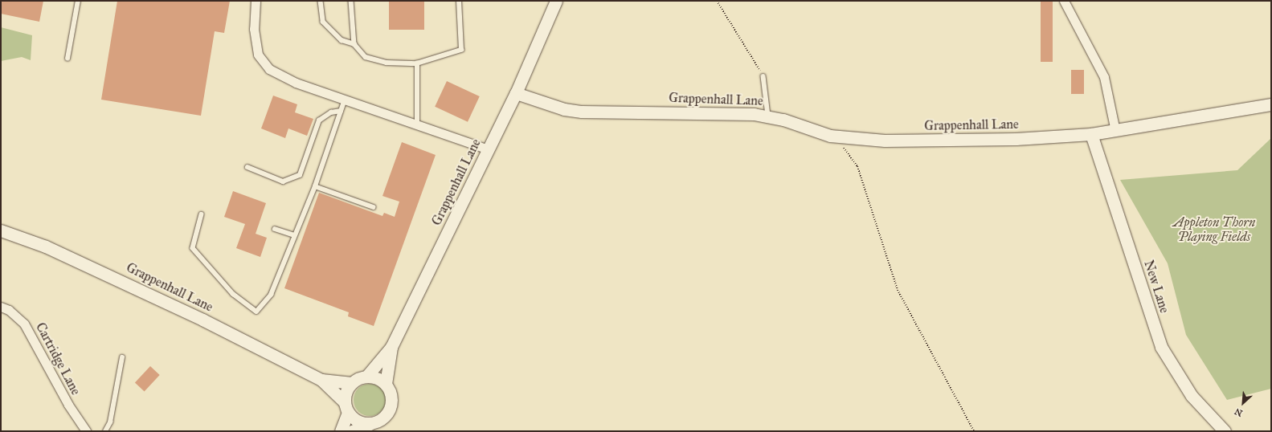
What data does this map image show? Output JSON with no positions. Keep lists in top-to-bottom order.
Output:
{
  "streets": {
    "main road": ["Grappenhall Lane", "New Lane"],
    "street": ["Cartridge Lane"]
  },
  "crossings": [
    ["Grappenhall Lane", "New Lane"]
  ],
  "parks": ["Appleton Thorn Playing Fields"],
  "north": "bottom left"
}
